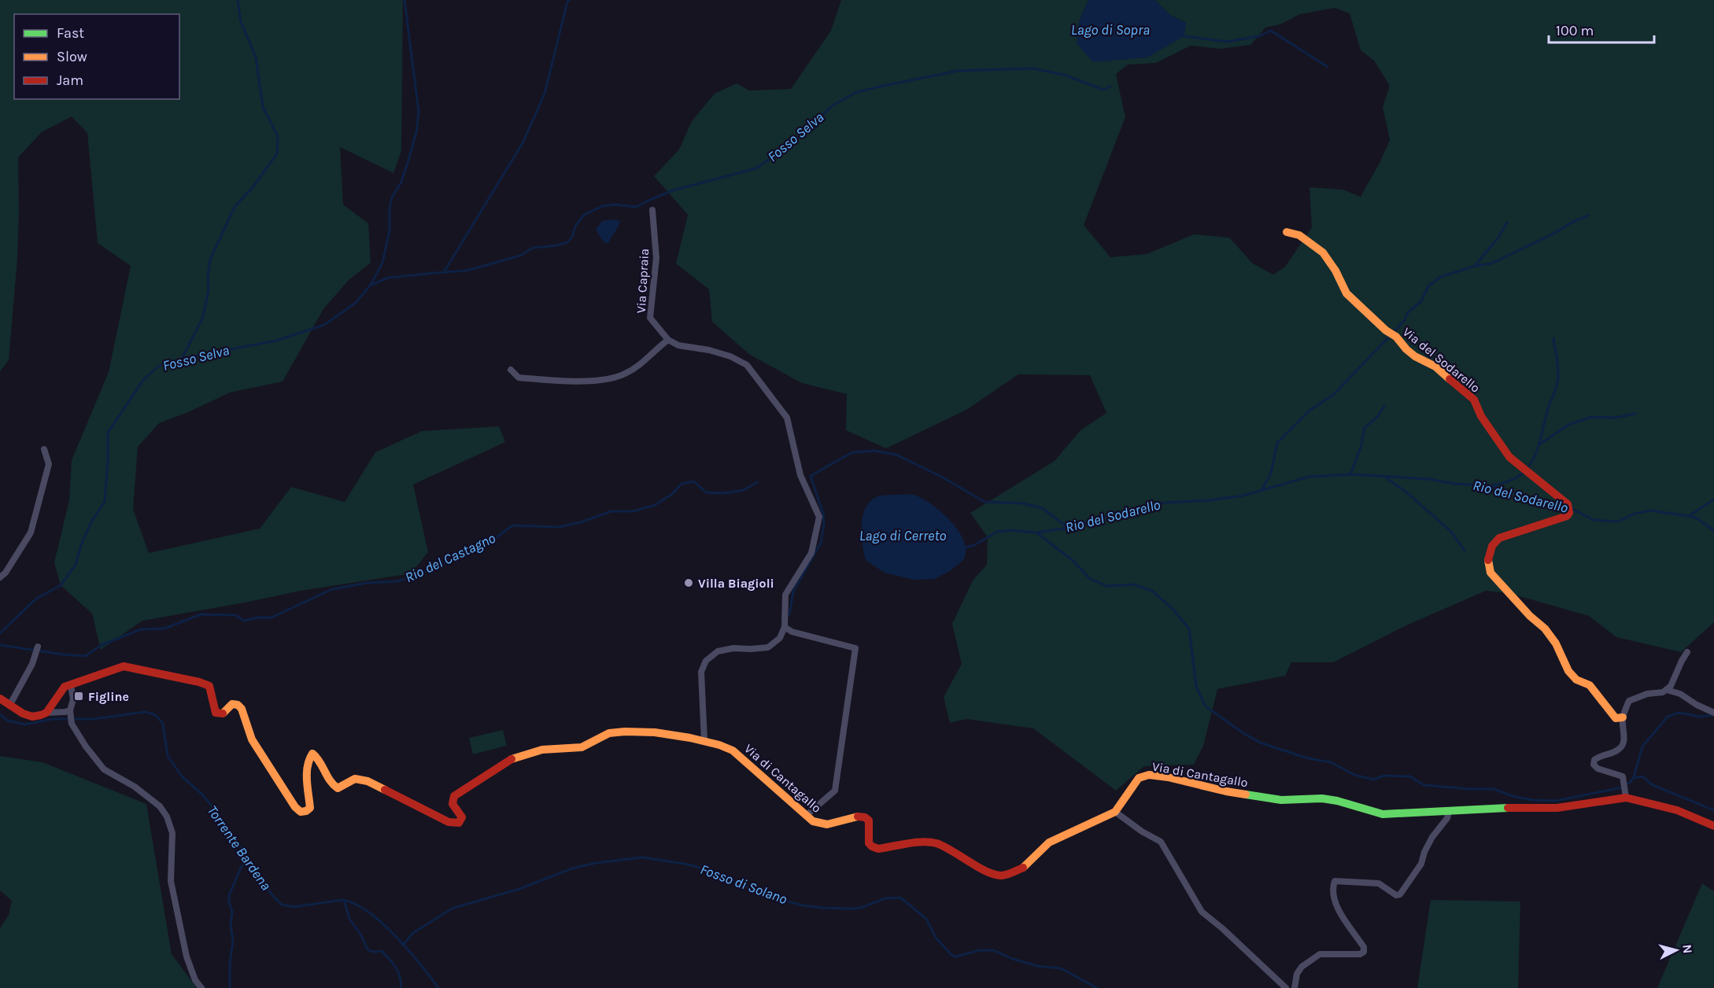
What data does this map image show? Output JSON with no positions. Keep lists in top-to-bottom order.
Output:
{
  "streets": {
    "street": ["Via Capraia", "Via del Sodarello", "Via di Cantagallo"]
  },
  "water": [
    "Lago di Sopra",
    "Fosso Selva",
    "Rio del Sodarello",
    "Lago di Cerreto",
    "Rio del Castagno",
    "Torrente Bardena",
    "Fosso di Solano"
  ],
  "places": {
    "other": ["Villa Biagioli"],
    "transit": ["Figline"]
  },
  "legend": ["Fast", "Slow", "Jam"],
  "scale_bar": "100 m",
  "north": "right"
}
